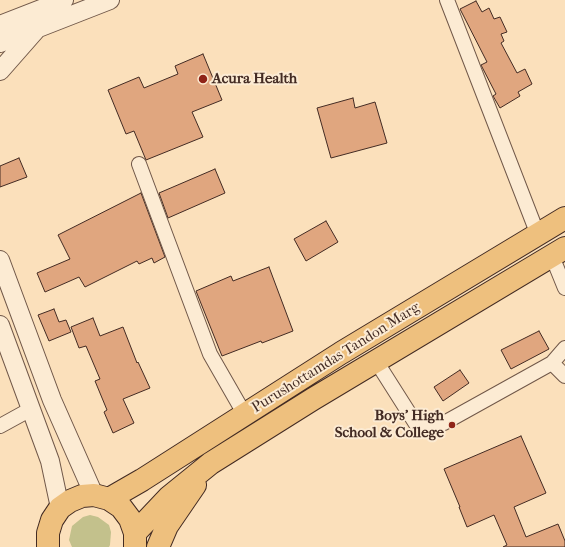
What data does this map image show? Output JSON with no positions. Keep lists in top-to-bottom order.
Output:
{
  "streets": {
    "main road": ["Purushottamdas Tandon Marg"]
  },
  "places": ["Acura Health", "Boys' High School & College"]
}
